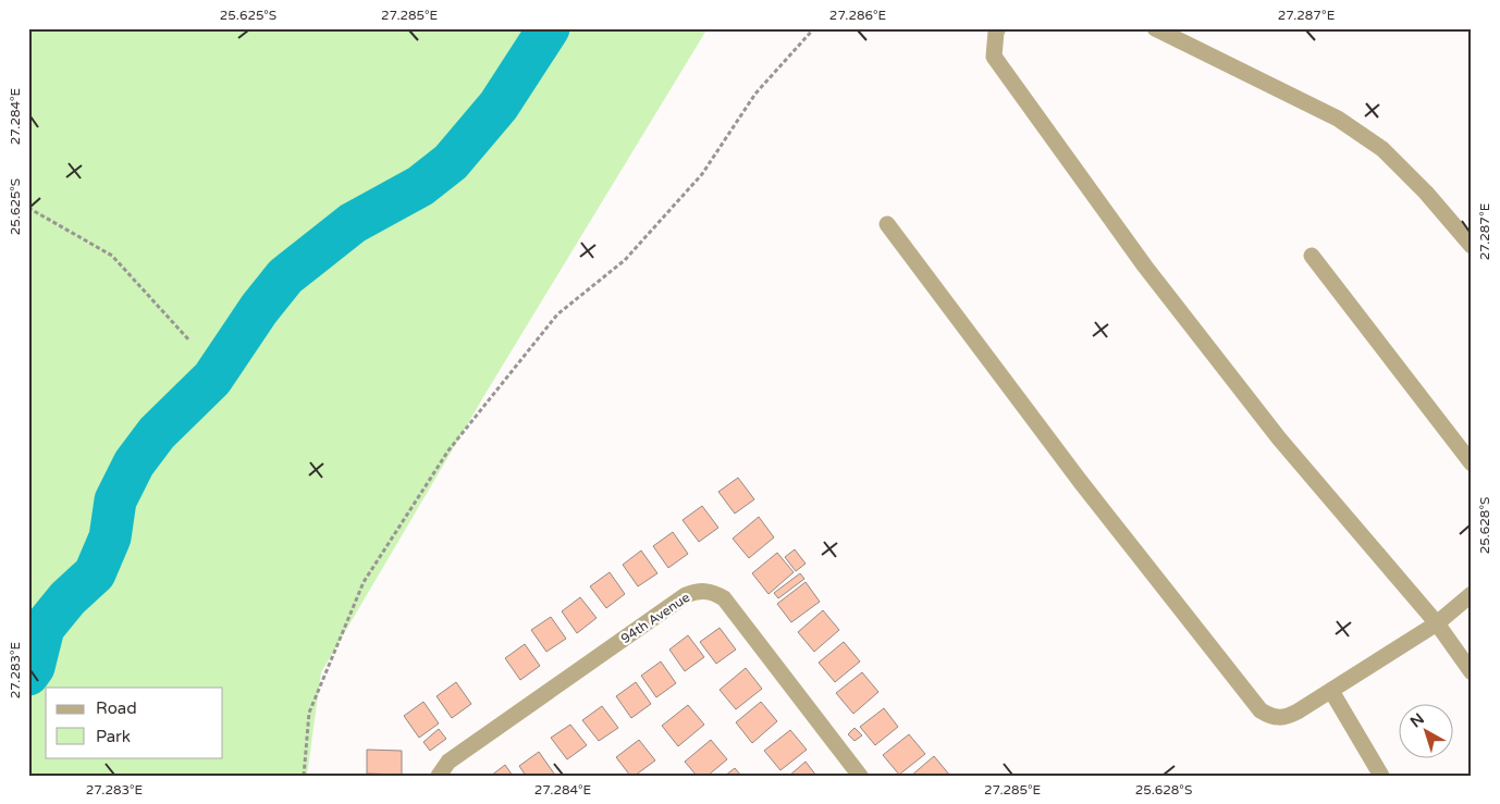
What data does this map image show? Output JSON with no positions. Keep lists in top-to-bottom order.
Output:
{
  "streets": {
    "street": ["94th Avenue"]
  },
  "legend": ["Road", "Park"],
  "north": "top left",
  "coordinates": [
    "25.625°S",
    "27.285°E",
    "27.286°E",
    "27.287°E",
    "27.284°E",
    "25.628°S",
    "27.283°E"
  ]
}
